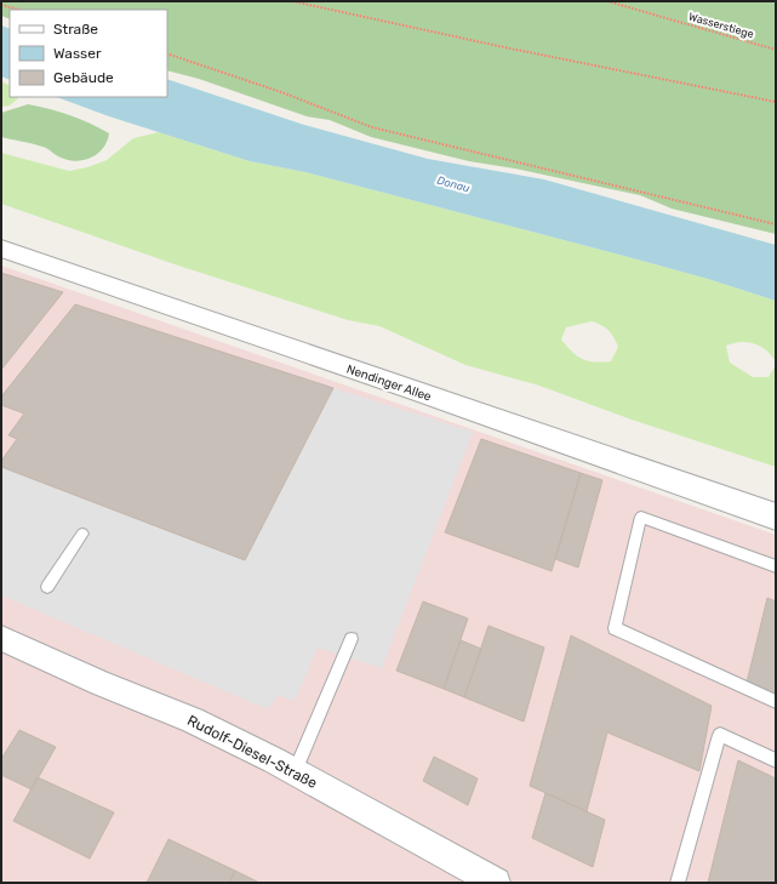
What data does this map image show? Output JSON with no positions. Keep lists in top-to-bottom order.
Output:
{
  "streets": {
    "street": ["Nendinger Allee", "Rudolf-Diesel-Straße"],
    "path": ["Wasserstiege"]
  },
  "water": ["Donau"],
  "legend": ["Straße", "Wasser", "Gebäude"]
}
